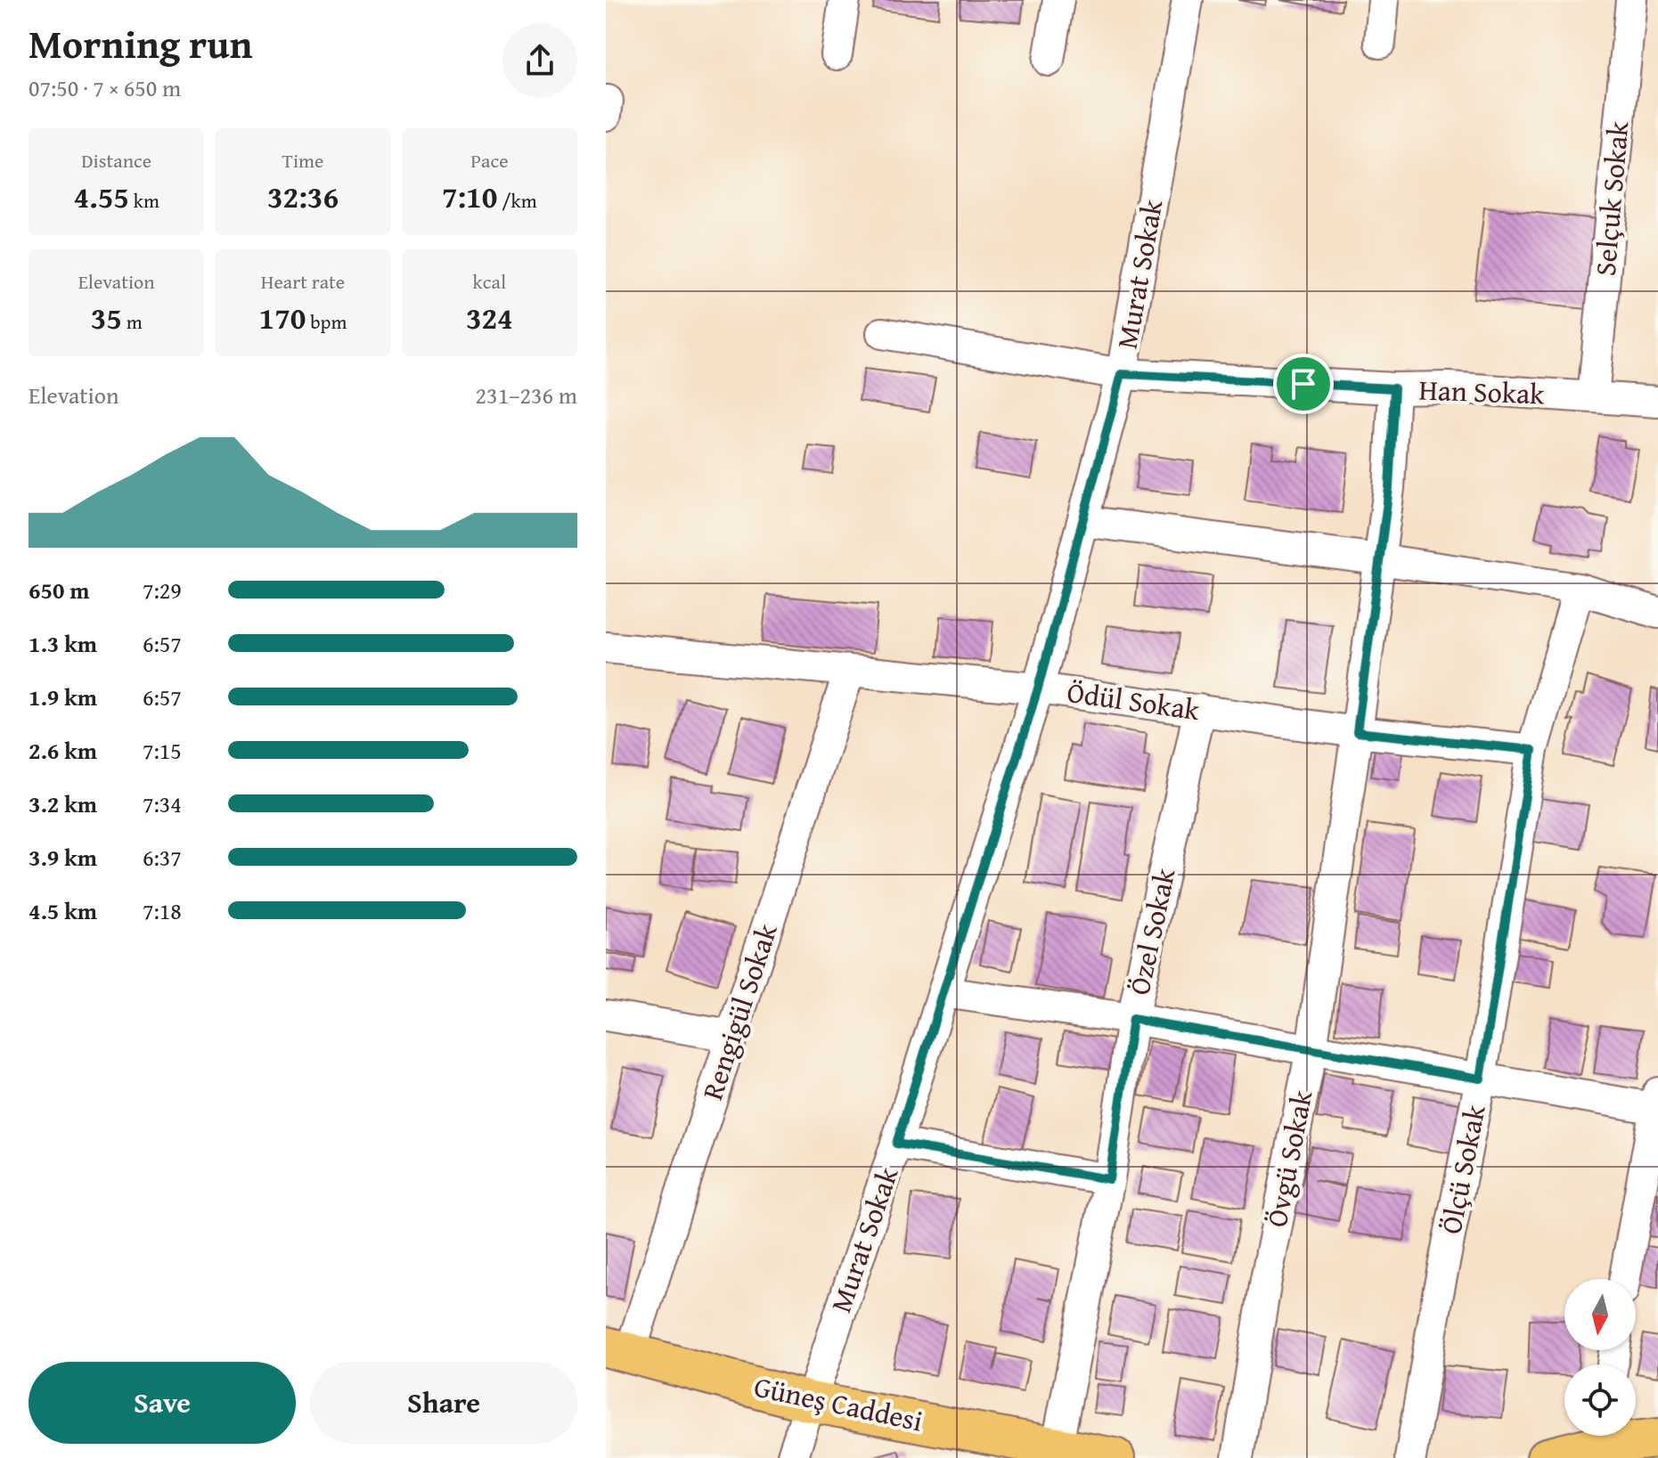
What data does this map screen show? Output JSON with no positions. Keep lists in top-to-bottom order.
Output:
{
  "streets": {
    "main road": ["Güneş Caddesi"],
    "street": [
      "Selçuk Sokak",
      "Murat Sokak",
      "Han Sokak",
      "Ödül Sokak",
      "Özel Sokak",
      "Rengigül Sokak",
      "Övgü Sokak",
      "Ölçü Sokak"
    ]
  },
  "crossings": [
    ["Selçuk Sokak", "Han Sokak"],
    ["Murat Sokak", "Han Sokak"],
    ["Murat Sokak", "Ödül Sokak"],
    ["Murat Sokak", "Güneş Caddesi"],
    ["Han Sokak", "Övgü Sokak"],
    ["Ödül Sokak", "Özel Sokak"],
    ["Ödül Sokak", "Rengigül Sokak"],
    ["Ödül Sokak", "Övgü Sokak"],
    ["Ödül Sokak", "Ölçü Sokak"],
    ["Özel Sokak", "Güneş Caddesi"],
    ["Rengigül Sokak", "Güneş Caddesi"]
  ],
  "north": "bottom",
  "page": {
    "heading": ["Morning run", "07:50 · 7 × 650 m"],
    "stats": [
      ["Distance", "4.55 km"],
      ["Time", "32:36"],
      ["Pace", "7:10 /km"],
      ["Elevation", "35 m"],
      ["Heart rate", "170 bpm"],
      ["kcal", "324"]
    ],
    "chart": ["Elevation", "231–236 m"],
    "list": [
      {
        "name": "650 m",
        "note": "7:29"
      },
      {
        "name": "1.3 km",
        "note": "6:57"
      },
      {
        "name": "1.9 km",
        "note": "6:57"
      },
      {
        "name": "2.6 km",
        "note": "7:15"
      },
      {
        "name": "3.2 km",
        "note": "7:34"
      },
      {
        "name": "3.9 km",
        "note": "6:37"
      },
      {
        "name": "4.5 km",
        "note": "7:18"
      }
    ],
    "buttons": ["Save", "Share"]
  }
}
